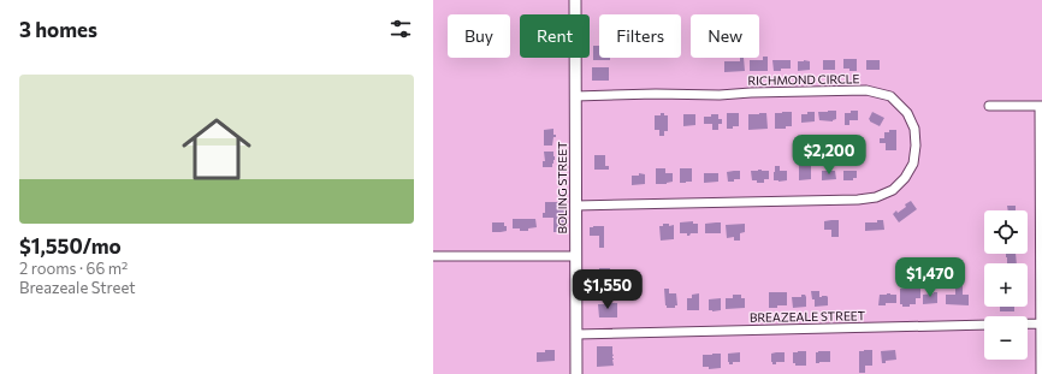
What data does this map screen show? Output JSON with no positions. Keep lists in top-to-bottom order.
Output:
{
  "streets": {
    "street": ["RICHMOND CIRCLE", "BOLING STREET", "BREAZEALE STREET"]
  },
  "crossings": [
    ["RICHMOND CIRCLE", "BOLING STREET"],
    ["BOLING STREET", "BREAZEALE STREET"]
  ],
  "page": {
    "heading": "3 homes",
    "chip": [
      "Buy",
      "Rent",
      "Filters",
      "New"
    ],
    "list": [
      {
        "name": "$1,550/mo",
        "note": "2 rooms · 66 m² · Breazeale Street"
      }
    ],
    "price": ["$2,200", "$1,470", "$1,550"],
    "map_buttons": ["+", "−"]
  }
}
